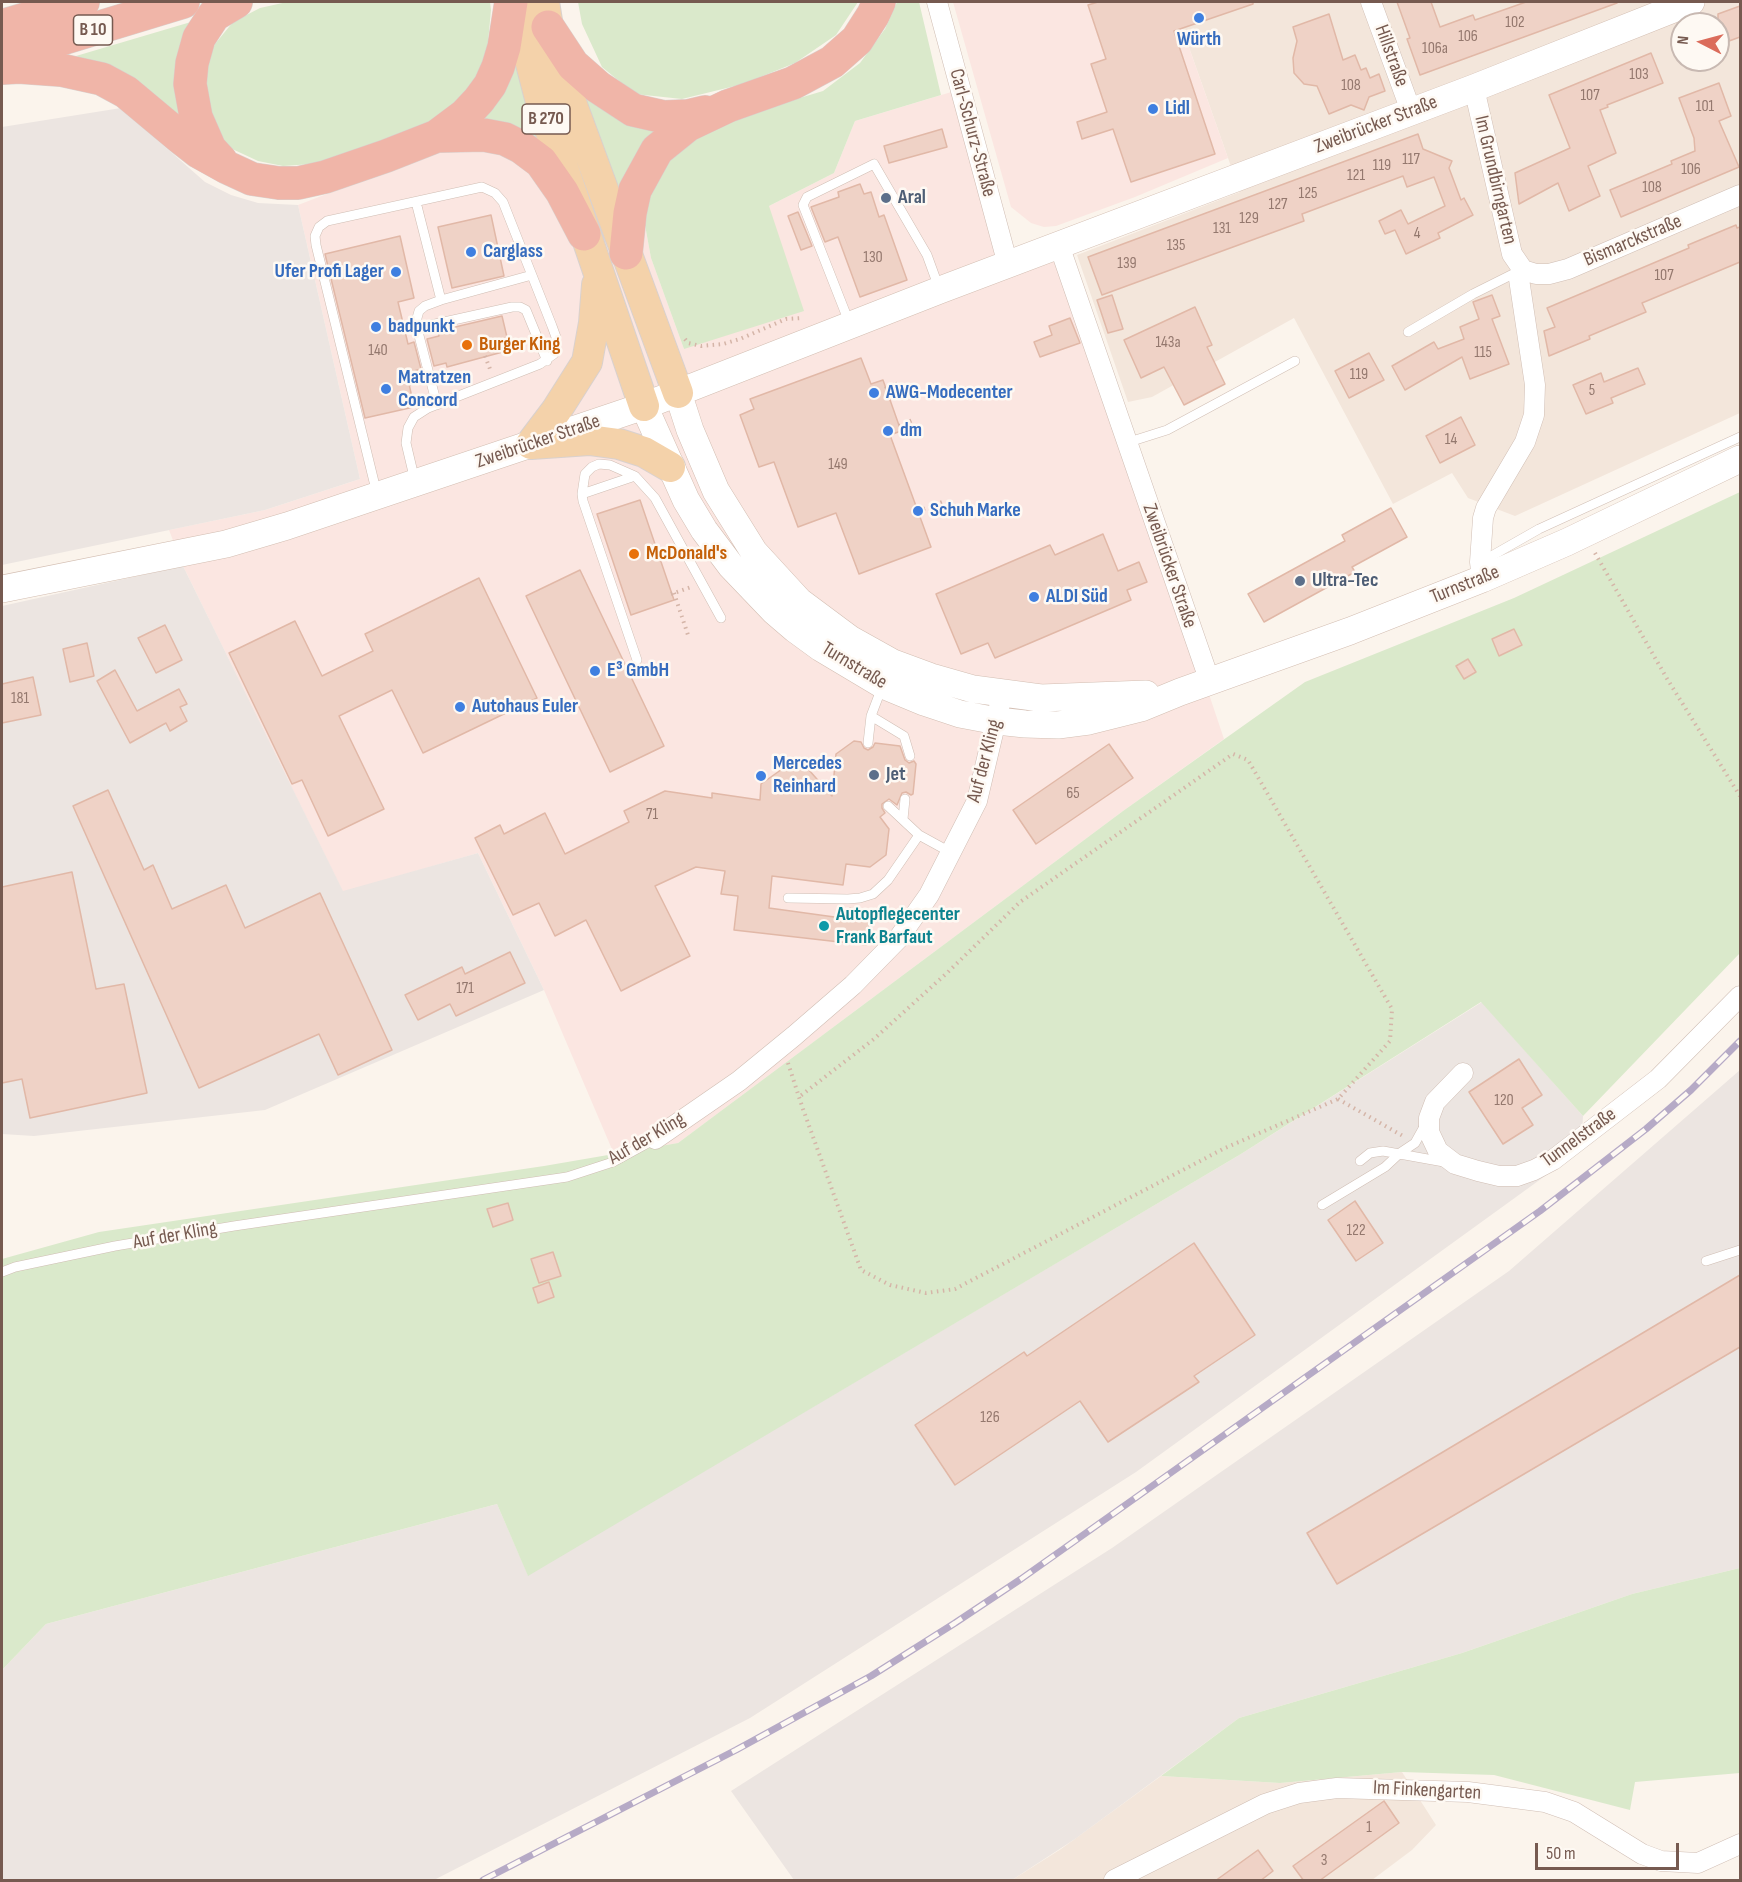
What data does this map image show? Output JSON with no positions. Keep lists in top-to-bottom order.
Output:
{
  "streets": {
    "highway": ["B 10"],
    "main road": ["B 270"],
    "street": [
      "Hillstraße",
      "Zweibrücker Straße",
      "Carl-Schurz-Straße",
      "Im Grundbirngarten",
      "Bismarckstraße",
      "Turnstraße",
      "Auf der Kling",
      "Tunnelstraße",
      "Im Finkengarten"
    ]
  },
  "crossings": [
    ["Hillstraße", "Zweibrücker Straße"],
    ["B 270", "Zweibrücker Straße"],
    ["B 270", "Turnstraße"],
    ["Zweibrücker Straße", "Carl-Schurz-Straße"],
    ["Zweibrücker Straße", "Im Grundbirngarten"],
    ["Zweibrücker Straße", "Turnstraße"],
    ["Im Grundbirngarten", "Bismarckstraße"],
    ["Im Grundbirngarten", "Turnstraße"],
    ["Turnstraße", "Auf der Kling"]
  ],
  "places": [
    "Würth",
    "Lidl",
    "Aral",
    "Carglass",
    "Ufer Profi Lager",
    "badpunkt",
    "Burger King",
    "Matratzen Concord",
    "AWG-Modecenter",
    "dm",
    "Schuh Marke",
    "McDonald's",
    "Ultra-Tec",
    "ALDI Süd",
    "E³ GmbH",
    "Autohaus Euler",
    "Jet",
    "Mercedes Reinhard",
    "Autopflegecenter Frank Barfaut"
  ],
  "house_numbers": [
    "102",
    "106",
    "106a",
    "103",
    "108",
    "107",
    "101",
    "117",
    "119",
    "106",
    "121",
    "108",
    "125",
    "127",
    "129",
    "131",
    "4",
    "135",
    "130",
    "139",
    "107",
    "143a",
    "140",
    "115",
    "119",
    "5",
    "14",
    "149",
    "181",
    "65",
    "71",
    "171",
    "120",
    "122",
    "126",
    "1",
    "3"
  ],
  "scale_bar": "50 m",
  "north": "left"
}
